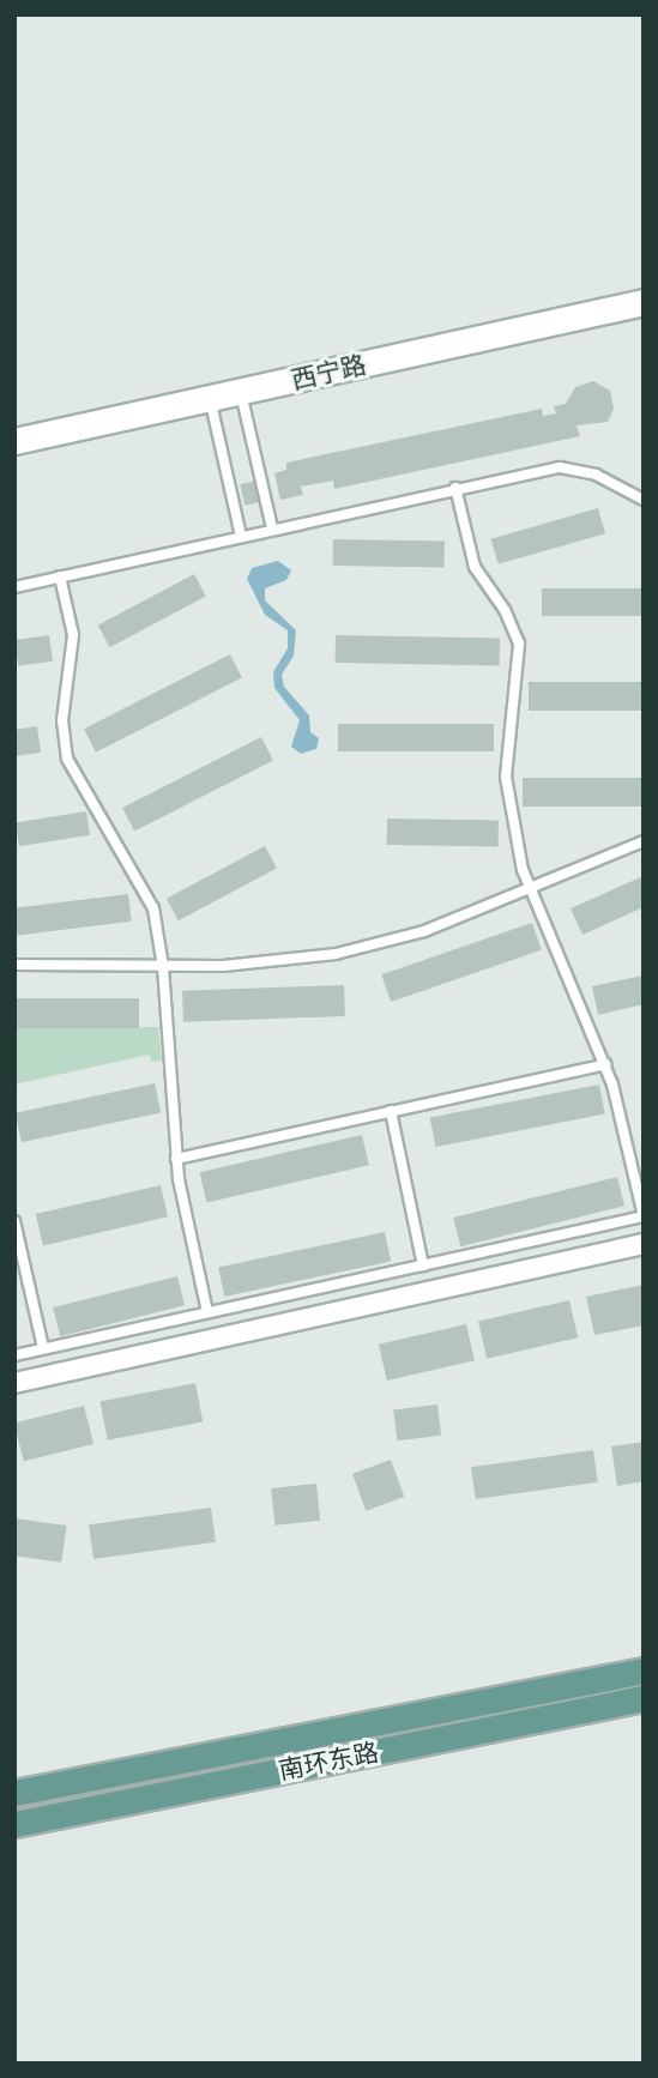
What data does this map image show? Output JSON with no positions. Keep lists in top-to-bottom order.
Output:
{
  "streets": {
    "main road": ["南环东路"],
    "street": ["西宁路"]
  }
}
